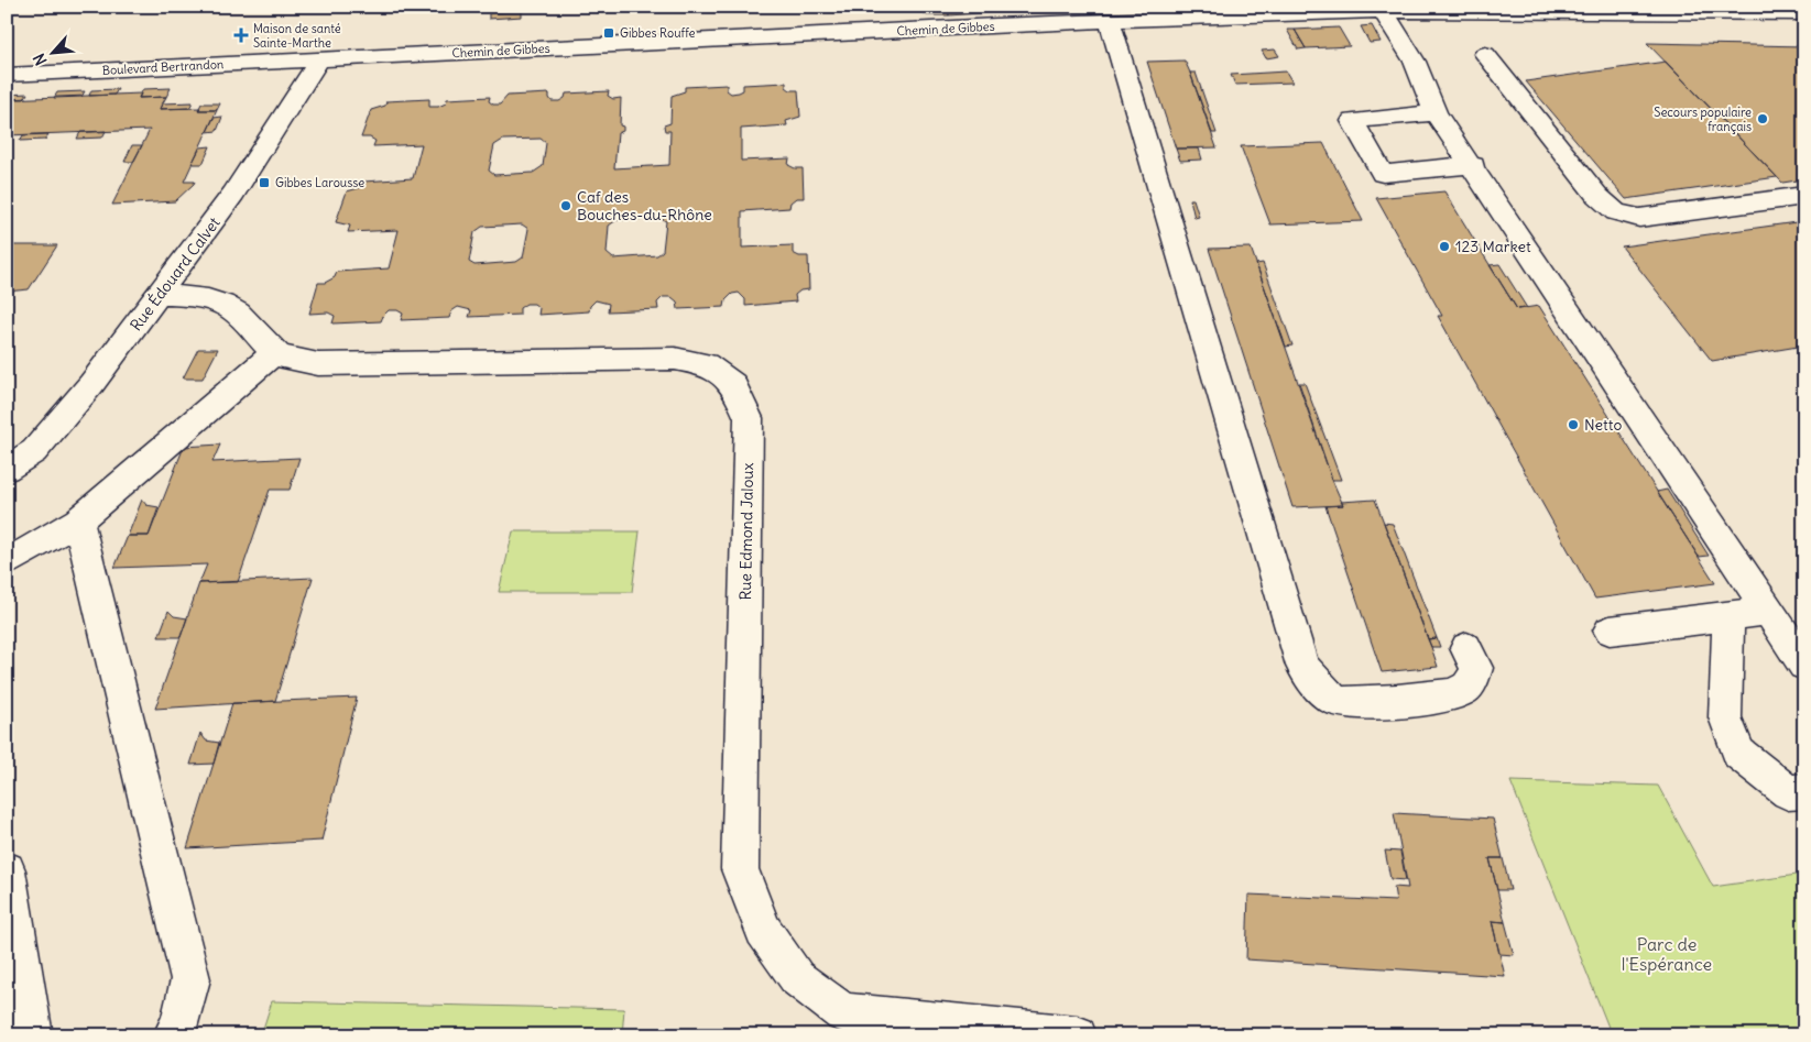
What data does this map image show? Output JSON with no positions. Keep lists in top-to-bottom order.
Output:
{
  "streets": {
    "street": [
      "Chemin de Gibbes",
      "Boulevard Bertrandon",
      "Rue Édouard Calvet",
      "Rue Edmond Jaloux"
    ]
  },
  "crossings": [
    ["Chemin de Gibbes", "Boulevard Bertrandon"],
    ["Chemin de Gibbes", "Rue Édouard Calvet"],
    ["Boulevard Bertrandon", "Rue Édouard Calvet"]
  ],
  "parks": ["Parc de l'Espérance"],
  "places": {
    "transit": ["Gibbes Rouffe", "Gibbes Larousse"],
    "health": ["Maison de santé Sainte-Marthe"],
    "other": [
      "Secours populaire français",
      "Caf des Bouches-du-Rhône",
      "123 Market",
      "Netto"
    ]
  },
  "north": "bottom left"
}
